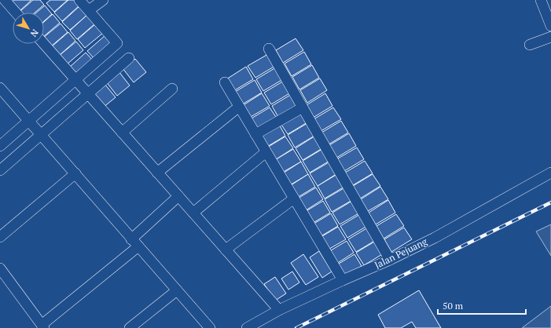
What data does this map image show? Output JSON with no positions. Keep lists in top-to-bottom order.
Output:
{
  "streets": {
    "street": ["Jalan Pejuang"]
  },
  "scale_bar": "50 m",
  "north": "bottom right"
}
